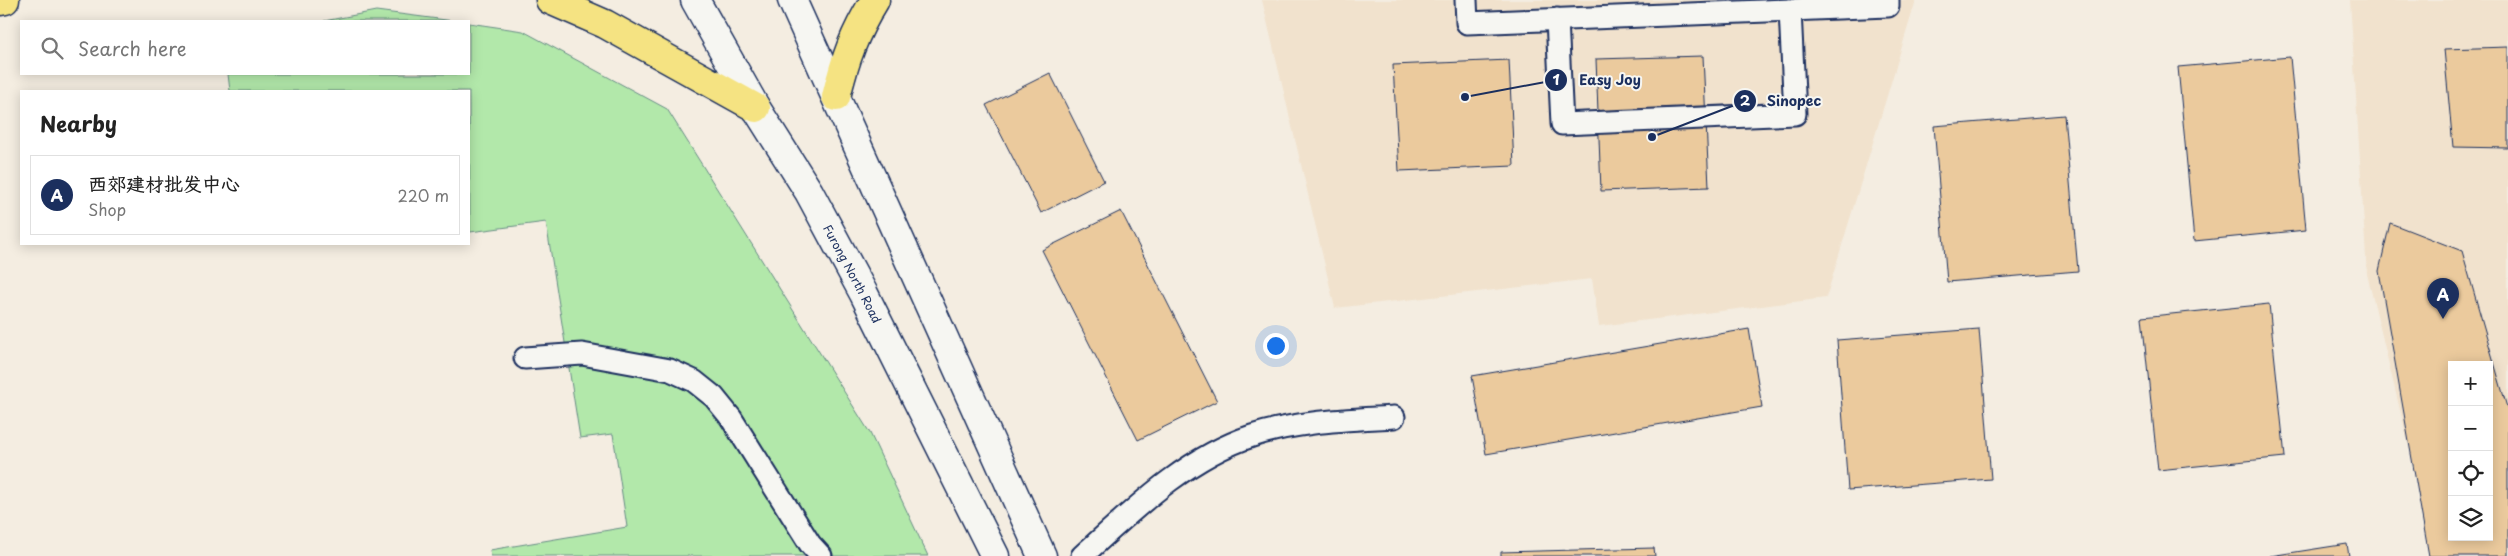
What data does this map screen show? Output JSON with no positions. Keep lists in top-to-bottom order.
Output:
{
  "streets": {
    "main road": ["Furong North Road"]
  },
  "places": ["Easy Joy", "Sinopec"],
  "page": {
    "search": "Search here",
    "heading": "Nearby",
    "list": [
      {
        "mark": "A",
        "name": "西郊建材批发中心",
        "note": "Shop",
        "value": "220 m"
      }
    ],
    "pins": "A",
    "map_buttons": ["+", "−"]
  }
}
